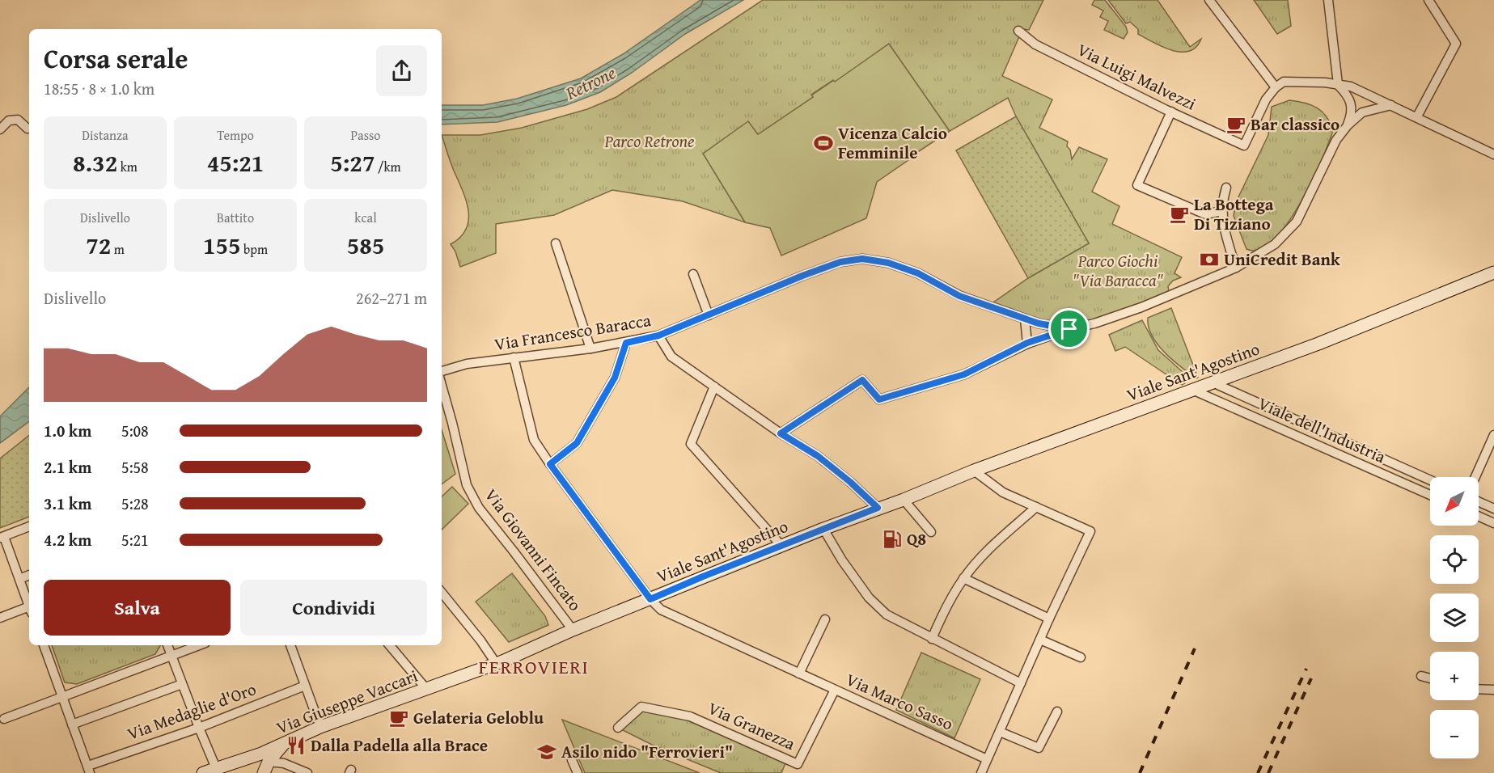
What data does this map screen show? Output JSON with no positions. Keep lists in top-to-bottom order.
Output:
{
  "streets": {
    "main road": ["Viale Sant'Agostino", "Via Giuseppe Vaccari"],
    "street": [
      "Via Luigi Malvezzi",
      "Via Francesco Baracca",
      "Viale dell'Industria",
      "Via Giovanni Fincato",
      "Via Marco Sasso",
      "Via Medaglie d'Oro",
      "Via Granezza"
    ]
  },
  "crossings": [
    ["Via Francesco Baracca", "Via Marco Sasso"],
    ["Viale Sant'Agostino", "Viale dell'Industria"],
    ["Viale Sant'Agostino", "Via Giovanni Fincato"],
    ["Viale Sant'Agostino", "Via Giuseppe Vaccari"],
    ["Viale Sant'Agostino", "Via Marco Sasso"],
    ["Via Marco Sasso", "Via Granezza"]
  ],
  "districts": ["FERROVIERI"],
  "water": ["Retrone"],
  "parks": ["Parco Retrone", "Parco Giochi \"Via Baracca\""],
  "places": {
    "cafe": ["Bar classico", "La Bottega Di Tiziano", "Gelateria Geloblu"],
    "sports": ["Vicenza Calcio Femminile"],
    "bank": ["UniCredit Bank"],
    "fuel station": ["Q8"],
    "restaurant": ["Dalla Padella alla Brace"],
    "school or university": ["Asilo nido \"Ferrovieri\""]
  },
  "north": "bottom left",
  "page": {
    "heading": ["Corsa serale", "18:55 · 8 × 1.0 km"],
    "stats": [
      ["Distanza", "8.32 km"],
      ["Tempo", "45:21"],
      ["Passo", "5:27 /km"],
      ["Dislivello", "72 m"],
      ["Battito", "155 bpm"],
      ["kcal", "585"]
    ],
    "chart": ["Dislivello", "262–271 m"],
    "list": [
      {
        "name": "1.0 km",
        "note": "5:08"
      },
      {
        "name": "2.1 km",
        "note": "5:58"
      },
      {
        "name": "3.1 km",
        "note": "5:28"
      },
      {
        "name": "4.2 km",
        "note": "5:21"
      }
    ],
    "map_buttons": ["+", "−"],
    "buttons": ["Salva", "Condividi"]
  }
}
